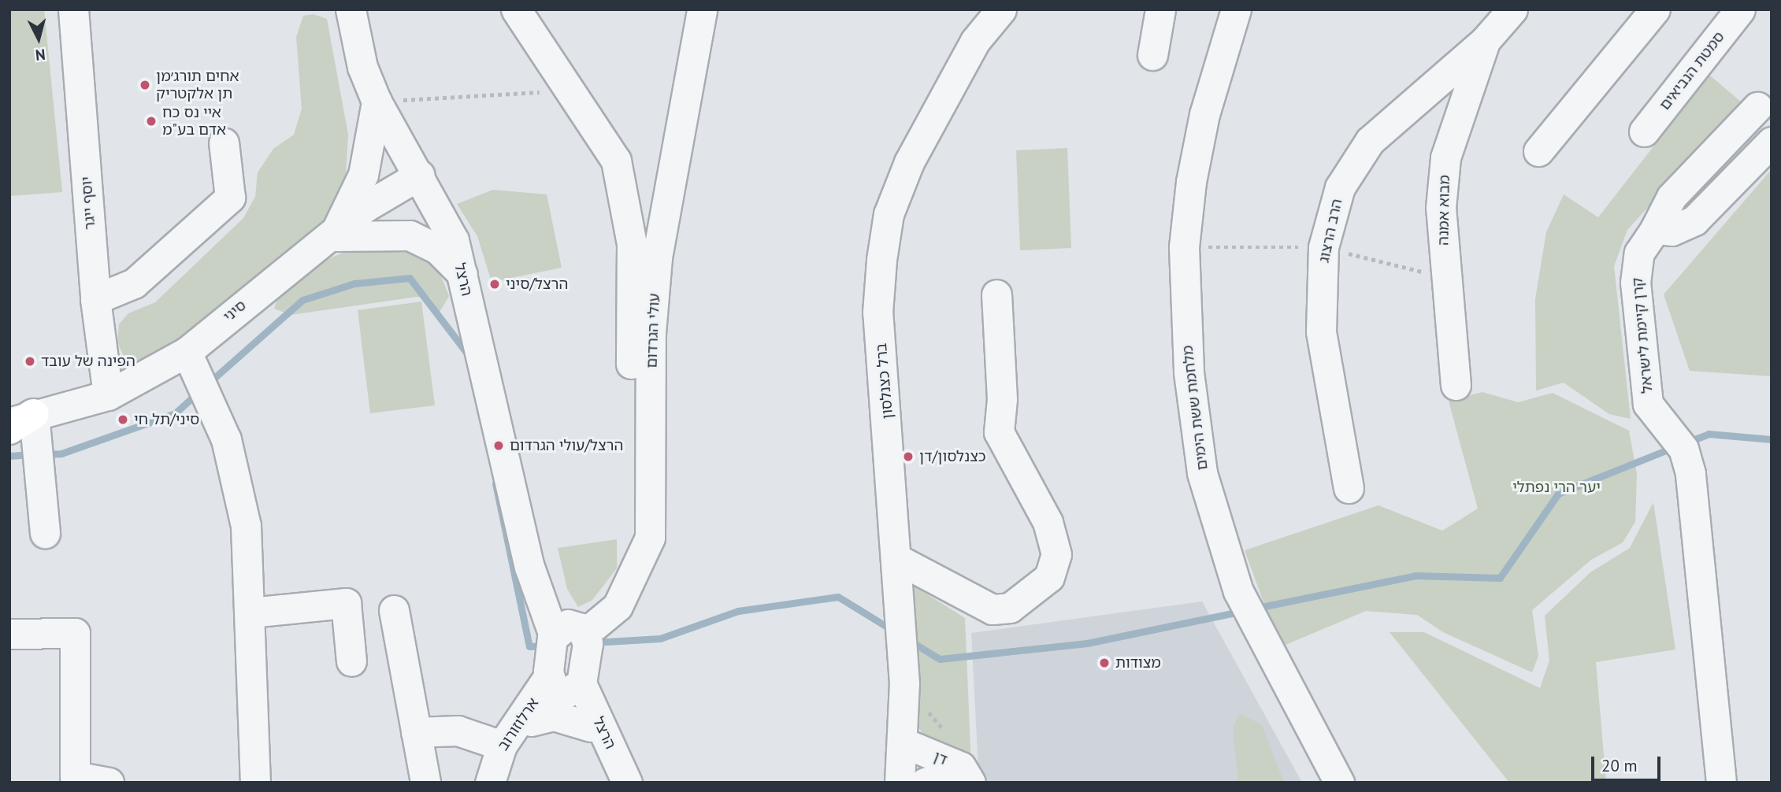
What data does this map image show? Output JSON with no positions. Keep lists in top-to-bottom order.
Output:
{
  "streets": {
    "street": [
      "סמטת הנביאים",
      "יוסף ייגר",
      "מבוא אמנה",
      "הרב הרצוג",
      "הרצל",
      "סיני",
      "עולי הגרדום",
      "קרן קיימת לישראל",
      "ברל כצנלסון",
      "מלחמת ששת הימים",
      "ארלוזורוב",
      "דן"
    ]
  },
  "crossings": [
    ["יוסף ייגר", "סיני"],
    ["מבוא אמנה", "הרב הרצוג"],
    ["הרצל", "סיני"],
    ["הרצל", "עולי הגרדום"],
    ["הרצל", "ארלוזורוב"],
    ["ברל כצנלסון", "דן"]
  ],
  "parks": ["יער הרי נפתלי"],
  "places": [
    "אחים תורג׳מן תן אלקטריק",
    "איי נס כח אדם בע\"מ",
    "הרצל/סיני",
    "הפינה של עובד",
    "סיני/תל חי",
    "הרצל/עולי הגרדום",
    "כצנלסון/דן",
    "מצודות"
  ],
  "scale_bar": "20 m",
  "north": "bottom"
}
